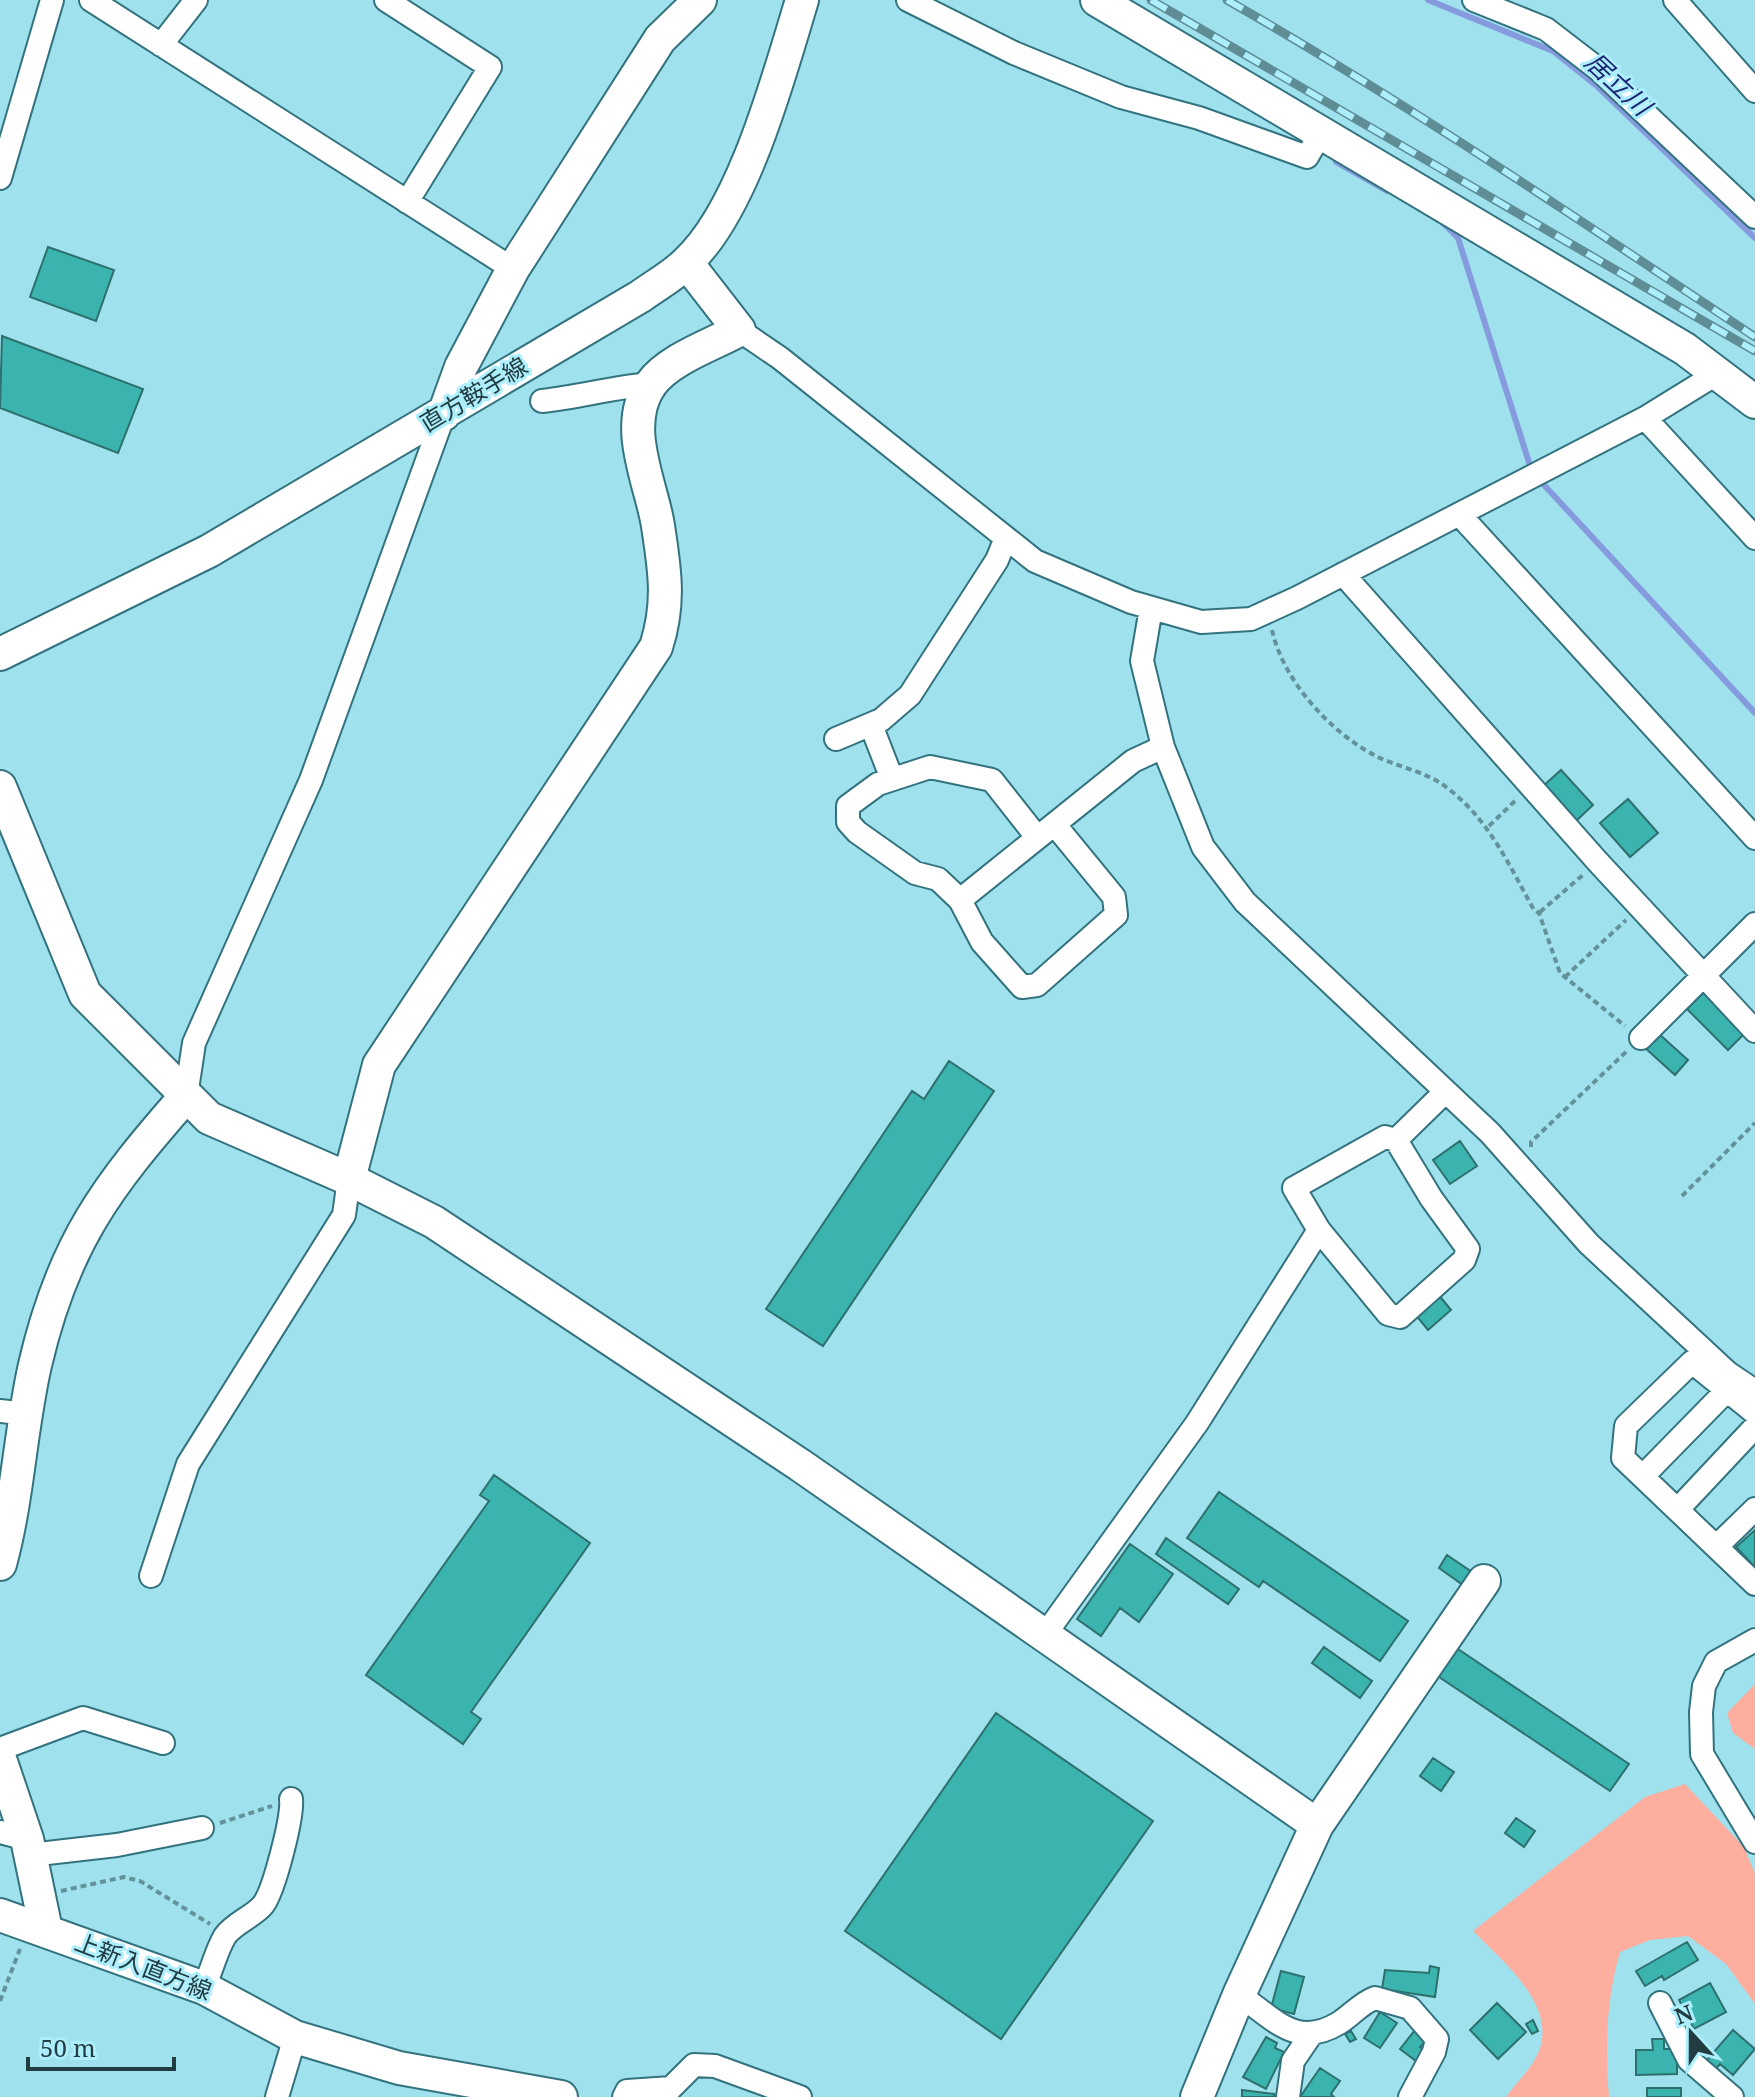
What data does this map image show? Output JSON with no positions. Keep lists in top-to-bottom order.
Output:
{
  "streets": {
    "street": ["直方鞍手線", "上新入直方線"]
  },
  "water": ["居立川"],
  "scale_bar": "50 m",
  "north": "top"
}
